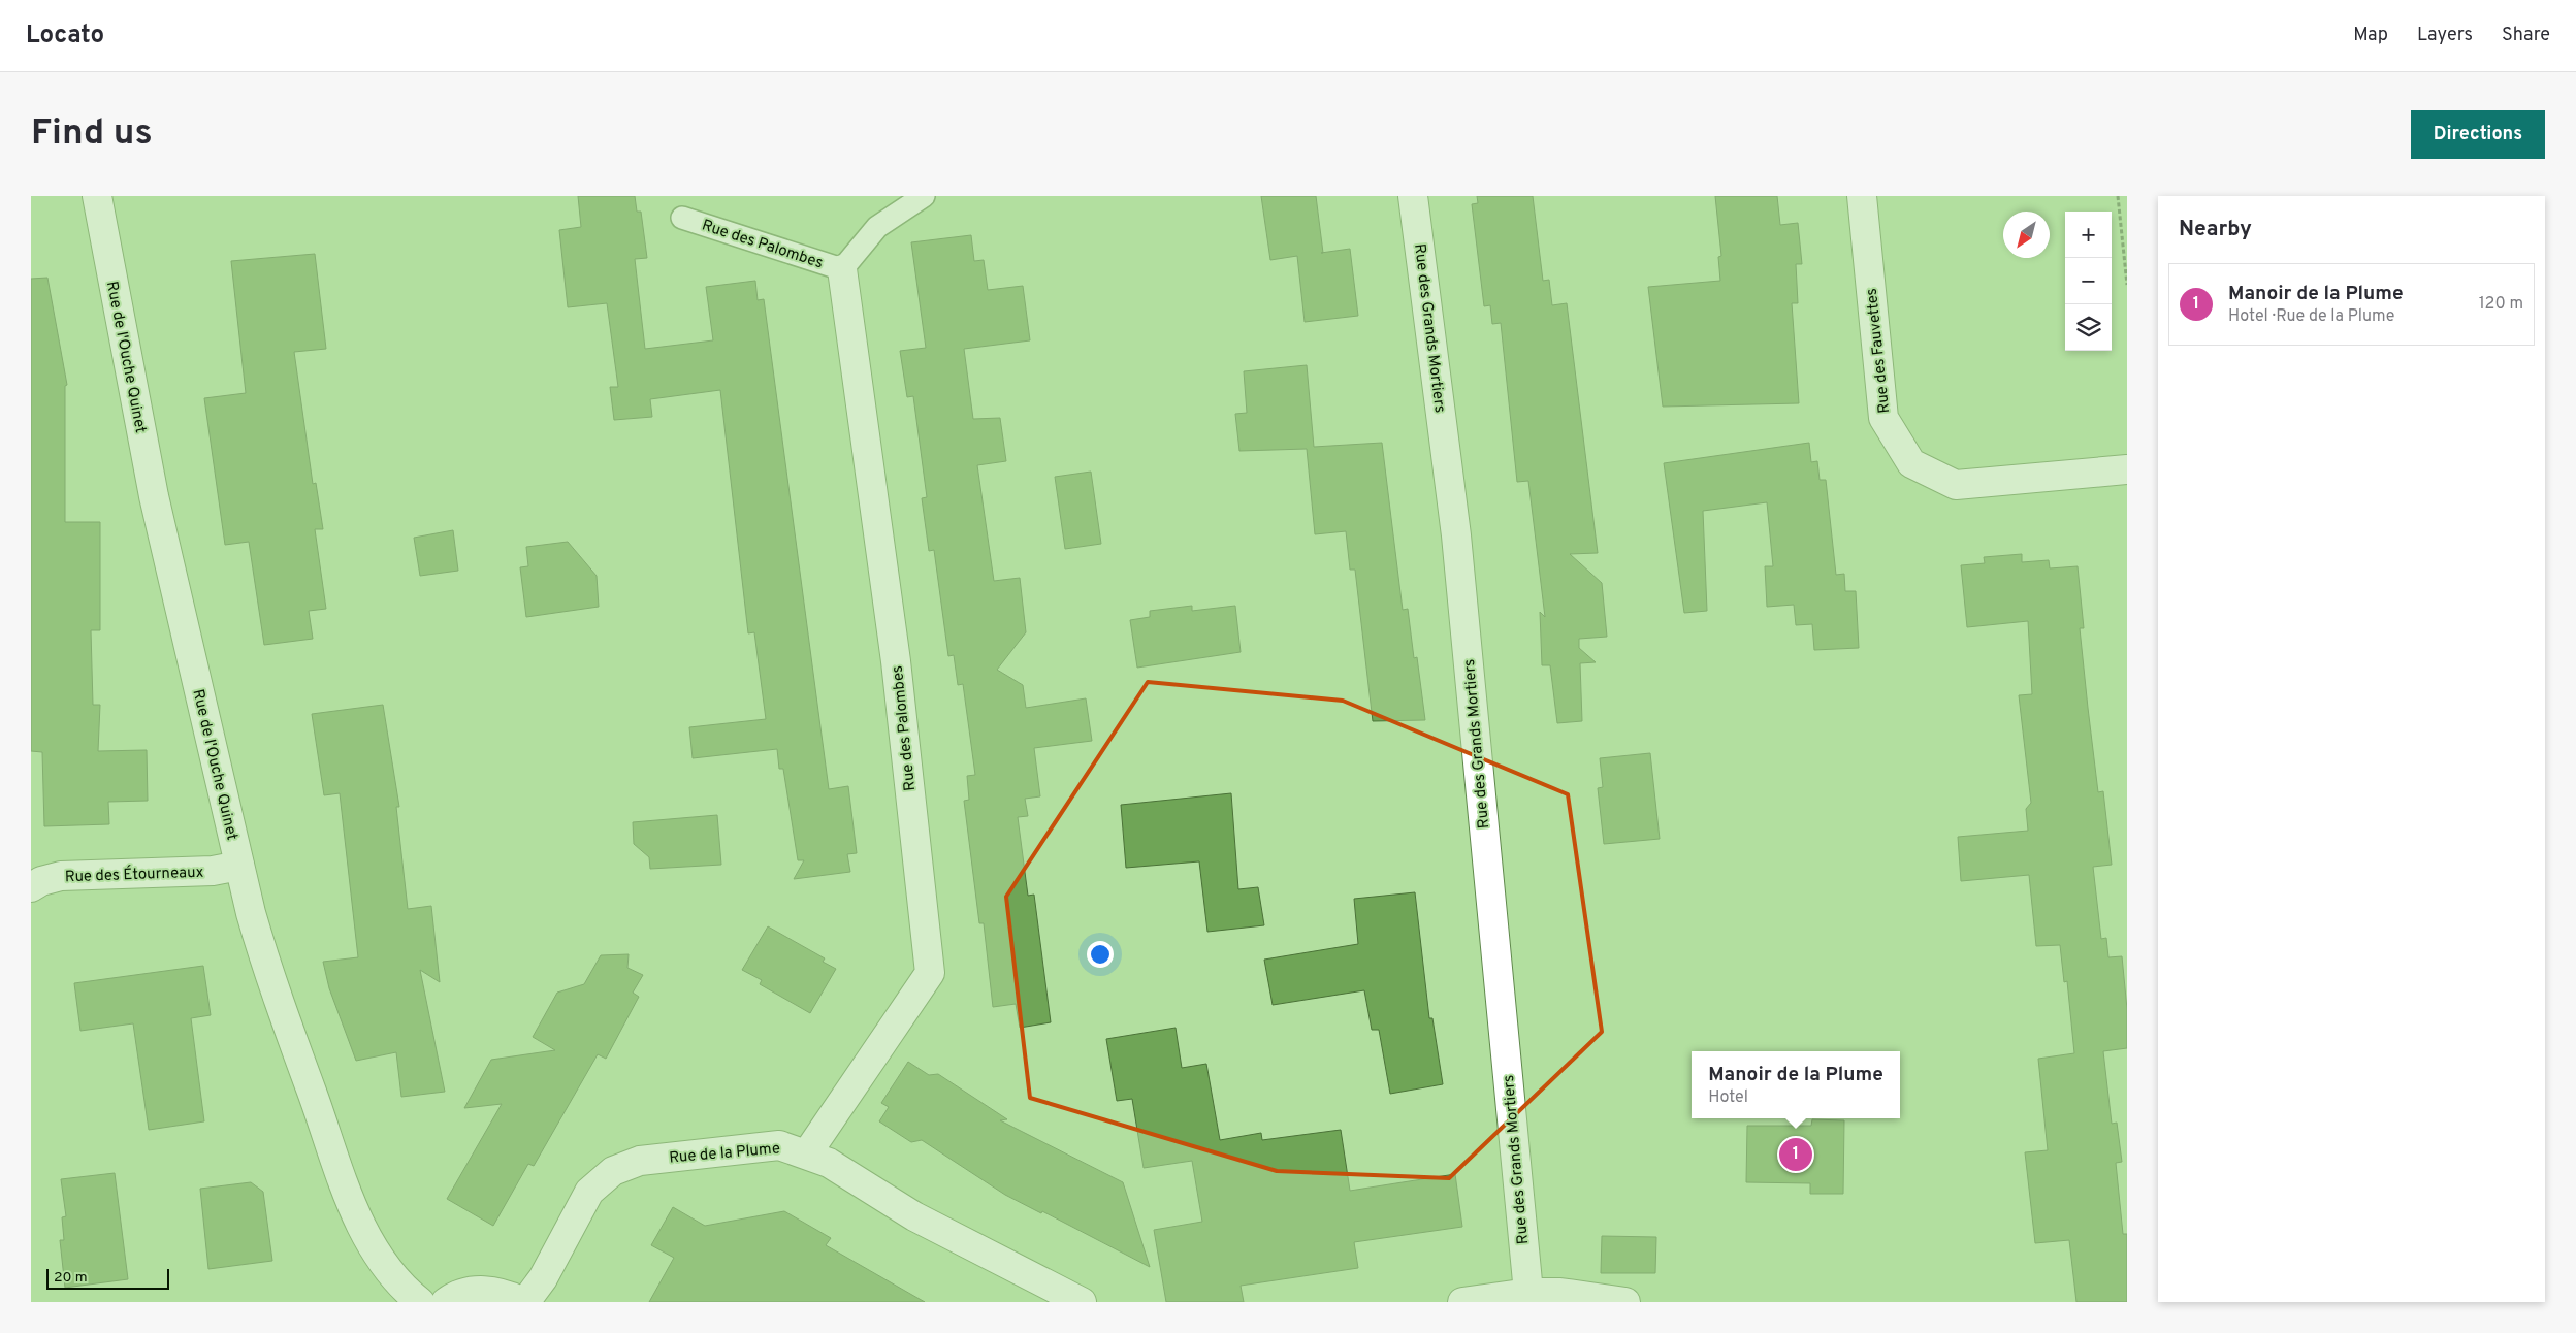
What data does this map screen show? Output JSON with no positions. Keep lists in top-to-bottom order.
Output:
{
  "streets": {
    "street": [
      "Rue des Palombes",
      "Rue des Grands Mortiers",
      "Rue des Fauvettes",
      "Rue de l'Ouche Quinet",
      "Rue des Étourneaux",
      "Rue de la Plume"
    ]
  },
  "crossings": [
    ["Rue des Palombes", "Rue de la Plume"],
    ["Rue de l'Ouche Quinet", "Rue des Étourneaux"]
  ],
  "scale_bar": "20 m",
  "north": "bottom left",
  "page": {
    "header": "Locato",
    "nav": ["Map", "Layers", "Share"],
    "buttons": "Directions",
    "title": "Find us",
    "heading": "Nearby",
    "map_buttons": ["+", "−"],
    "list": [
      {
        "mark": "1",
        "name": "Manoir de la Plume",
        "note": "Hotel · Rue de la Plume",
        "value": "120 m"
      }
    ],
    "popup": ["Manoir de la Plume", "Hotel"],
    "pins": "1",
    "scale": "20 m"
  }
}
